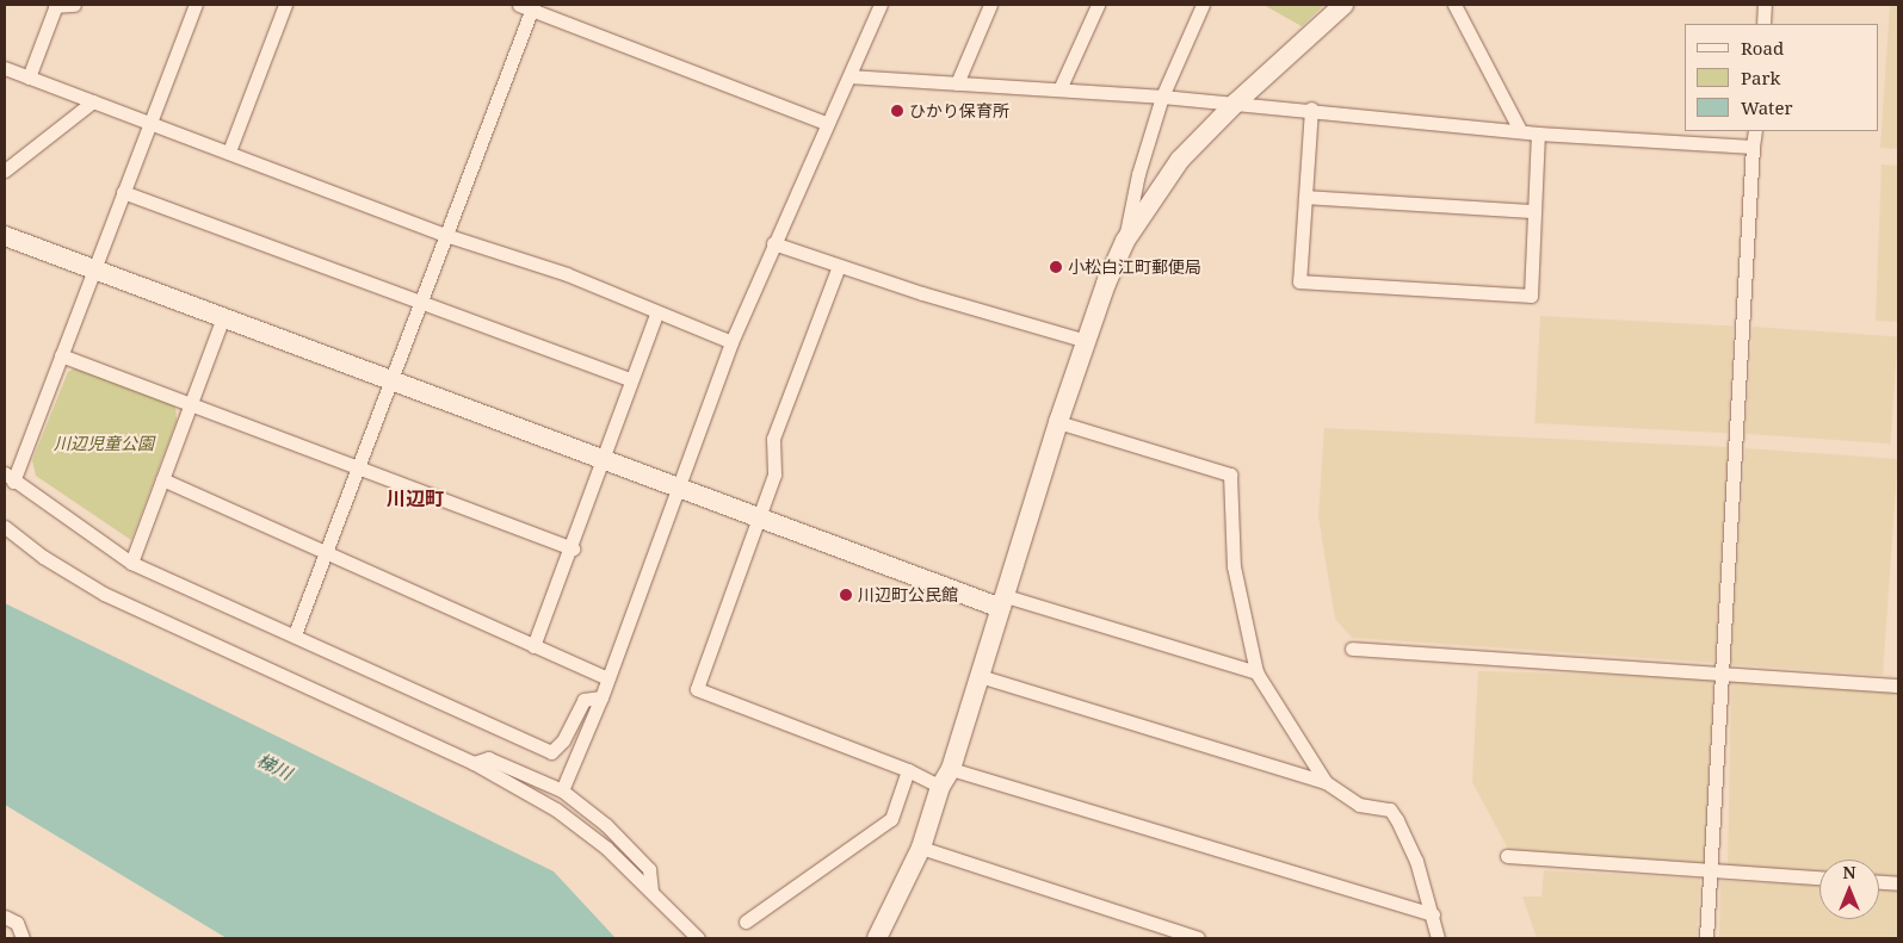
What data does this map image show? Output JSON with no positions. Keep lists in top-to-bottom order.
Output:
{
  "districts": ["川辺町"],
  "water": ["梯川"],
  "parks": ["川辺児童公園"],
  "places": ["ひかり保育所", "小松白江町郵便局", "川辺町公民館"],
  "legend": ["Road", "Park", "Water"],
  "north": "top"
}
